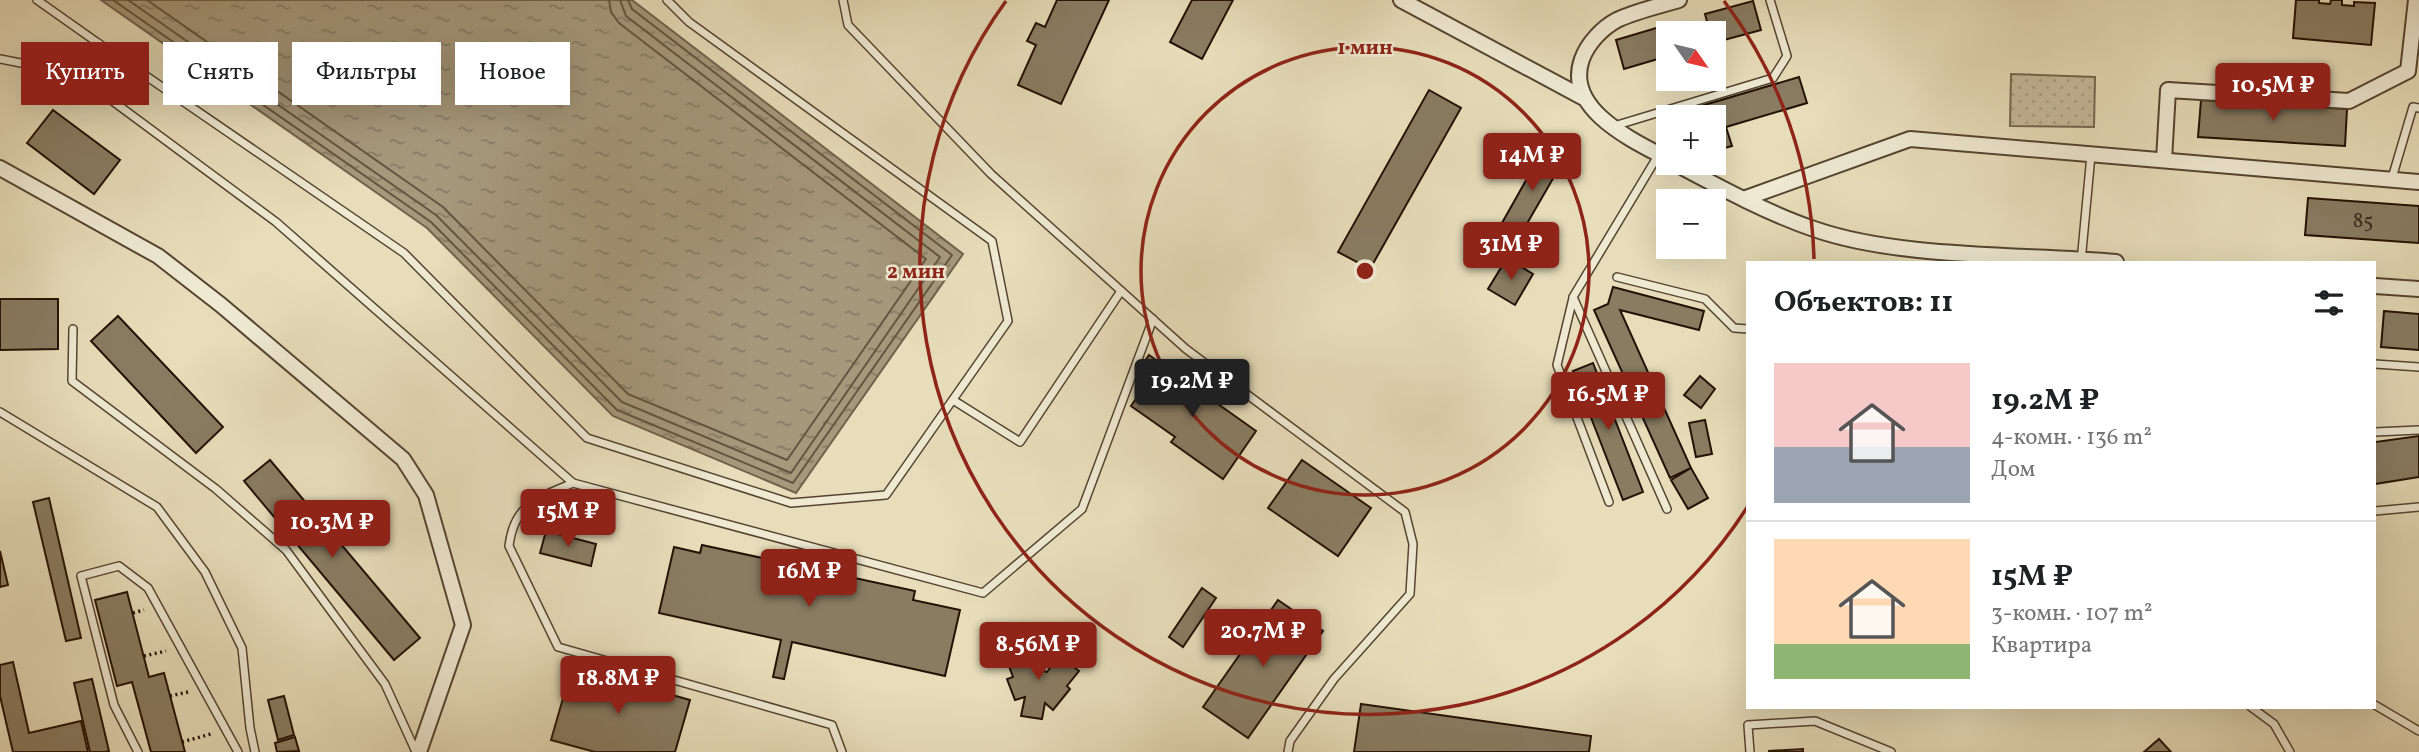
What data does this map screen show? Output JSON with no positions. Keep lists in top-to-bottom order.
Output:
{
  "house_numbers": ["85"],
  "north": "bottom right",
  "page": {
    "map_buttons": ["+", "−"],
    "chip": [
      "Купить",
      "Снять",
      "Фильтры",
      "Новое"
    ],
    "price": [
      "10.5M ₽",
      "14M ₽",
      "31M ₽",
      "19.2M ₽",
      "16.5M ₽",
      "15M ₽",
      "10.3M ₽",
      "16M ₽",
      "20.7M ₽",
      "8.56M ₽",
      "18.8M ₽"
    ],
    "heading": "Объектов: 11",
    "list": [
      {
        "name": "19.2M ₽",
        "note": "4-комн. · 136 m² · Дом"
      },
      {
        "name": "15M ₽",
        "note": "3-комн. · 107 m² · Квартира"
      }
    ]
  },
  "rings": ["1 мин", "2 мин"]
}
